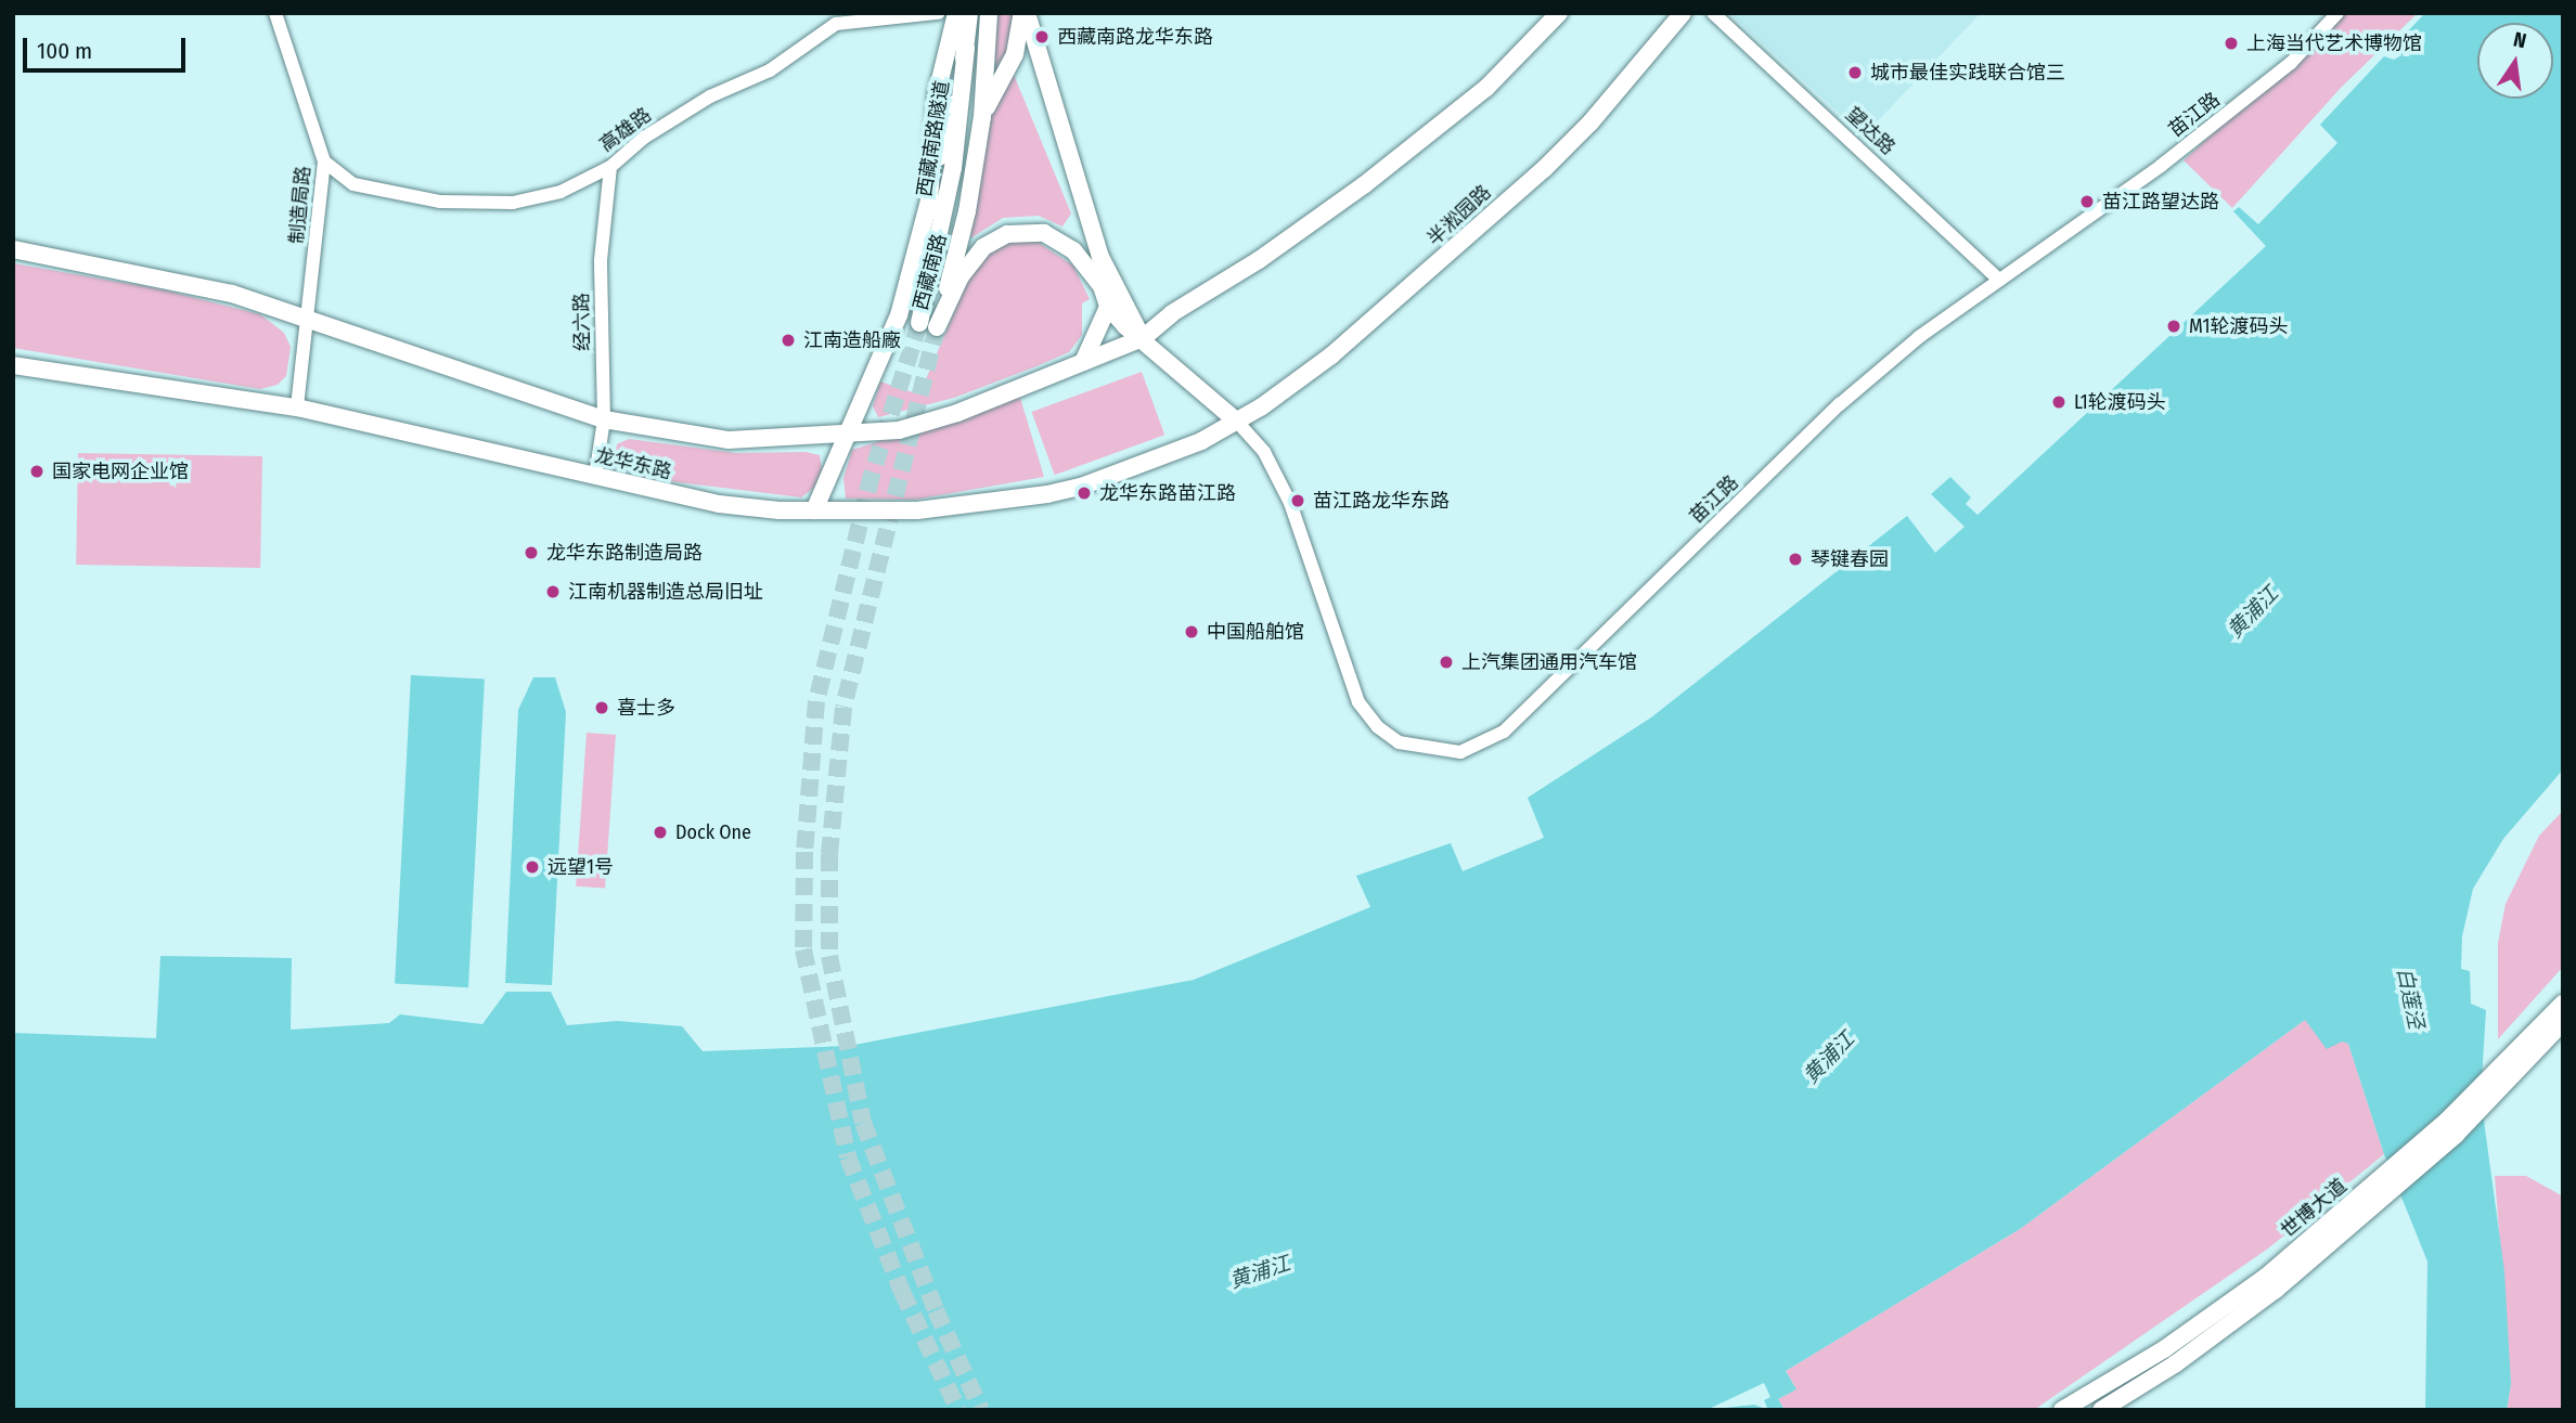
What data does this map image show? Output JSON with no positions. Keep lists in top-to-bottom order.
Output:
{
  "streets": {
    "main road": [
      "西藏南路隧道",
      "半淞园路",
      "西藏南路",
      "龙华东路",
      "世博大道"
    ],
    "street": [
      "苗江路",
      "高雄路",
      "望达路",
      "制造局路",
      "经六路"
    ]
  },
  "crossings": [
    ["苗江路", "望达路"],
    ["苗江路", "半淞园路"],
    ["苗江路", "西藏南路"],
    ["苗江路", "龙华东路"],
    ["高雄路", "制造局路"],
    ["高雄路", "经六路"],
    ["西藏南路隧道", "西藏南路"],
    ["制造局路", "龙华东路"],
    ["半淞园路", "西藏南路"],
    ["半淞园路", "龙华东路"],
    ["西藏南路", "龙华东路"],
    ["经六路", "龙华东路"]
  ],
  "water": ["黄浦江", "白莲泾"],
  "places": [
    "西藏南路龙华东路",
    "上海当代艺术博物馆",
    "城市最佳实践联合馆三",
    "苗江路望达路",
    "M1轮渡码头",
    "江南造船廠",
    "L1轮渡码头",
    "国家电网企业馆",
    "龙华东路苗江路",
    "苗江路龙华东路",
    "龙华东路制造局路",
    "琴键春园",
    "江南机器制造总局旧址",
    "中国船舶馆",
    "上汽集团通用汽车馆",
    "喜士多",
    "Dock One",
    "远望1号"
  ],
  "scale_bar": "100 m",
  "north": "top"
}
